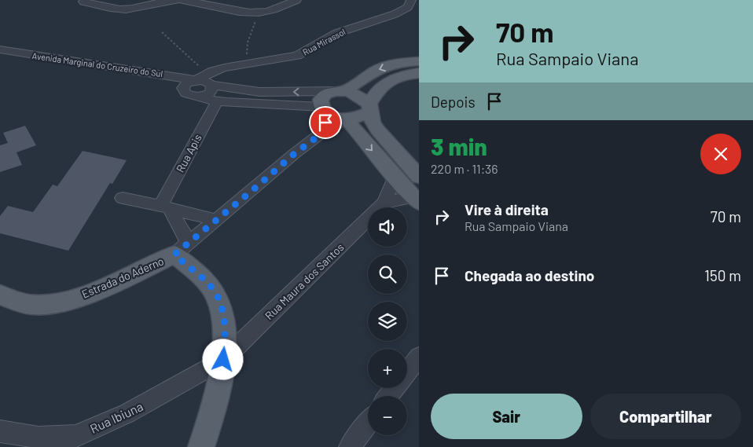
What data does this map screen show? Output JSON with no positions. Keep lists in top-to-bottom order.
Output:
{
  "streets": {
    "main road": ["Estrada do Aderno"],
    "street": [
      "Rua Mirassol",
      "Avenida Marginal do Cruzeiro do Sul",
      "Rua Apis",
      "Rua Maura dos Santos",
      "Rua Ibiuna"
    ]
  },
  "crossings": [
    ["Rua Mirassol", "Avenida Marginal do Cruzeiro do Sul"],
    ["Estrada do Aderno", "Rua Maura dos Santos"],
    ["Estrada do Aderno", "Rua Ibiuna"],
    ["Rua Maura dos Santos", "Rua Ibiuna"]
  ],
  "page": {
    "turn": ["70 m", "Rua Sampaio Viana"],
    "then": "Depois",
    "heading": ["3 min", "220 m · 11:36"],
    "list": [
      {
        "name": "Vire à direita",
        "note": "Rua Sampaio Viana",
        "value": "70 m"
      },
      {
        "name": "Chegada ao destino",
        "value": "150 m"
      }
    ],
    "map_buttons": ["+", "−"],
    "buttons": ["Sair", "Compartilhar"]
  }
}
